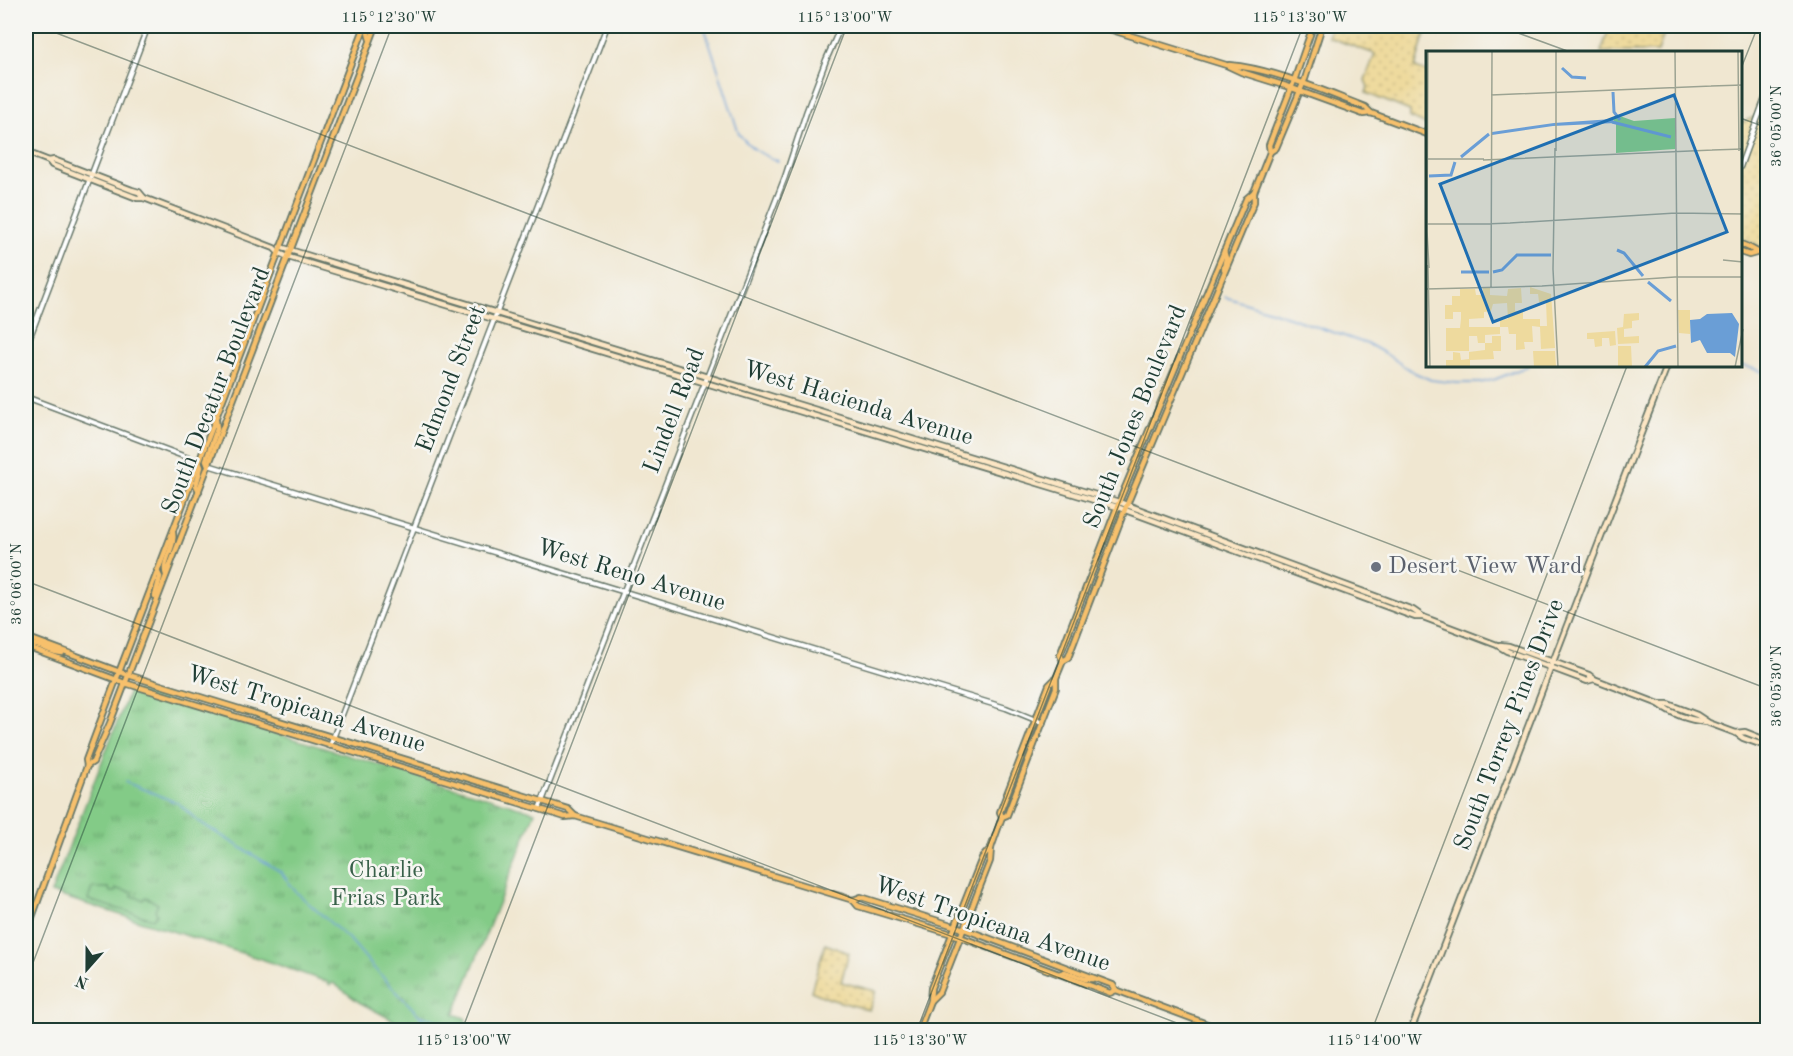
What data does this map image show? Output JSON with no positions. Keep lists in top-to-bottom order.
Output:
{
  "streets": {
    "main road": [
      "South Decatur Boulevard",
      "West Hacienda Avenue",
      "South Jones Boulevard",
      "West Tropicana Avenue",
      "South Torrey Pines Drive"
    ],
    "street": ["Edmond Street", "Lindell Road", "West Reno Avenue"]
  },
  "crossings": [
    ["Edmond Street", "West Hacienda Avenue"],
    ["Edmond Street", "West Reno Avenue"],
    ["Edmond Street", "West Tropicana Avenue"],
    ["South Decatur Boulevard", "West Hacienda Avenue"],
    ["South Decatur Boulevard", "West Reno Avenue"],
    ["South Decatur Boulevard", "West Tropicana Avenue"],
    ["West Hacienda Avenue", "Lindell Road"],
    ["West Hacienda Avenue", "South Jones Boulevard"],
    ["West Hacienda Avenue", "South Torrey Pines Drive"],
    ["Lindell Road", "West Reno Avenue"],
    ["Lindell Road", "West Tropicana Avenue"],
    ["South Jones Boulevard", "West Reno Avenue"],
    ["South Jones Boulevard", "West Tropicana Avenue"]
  ],
  "parks": ["Charlie Frias Park"],
  "places": ["Desert View Ward"],
  "north": "bottom",
  "coordinates": [
    "115°12'30\"W",
    "115°13'00\"W",
    "115°13'30\"W",
    "36°05'00\"N",
    "36°06'00\"N",
    "36°05'30\"N",
    "115°14'00\"W"
  ]
}
